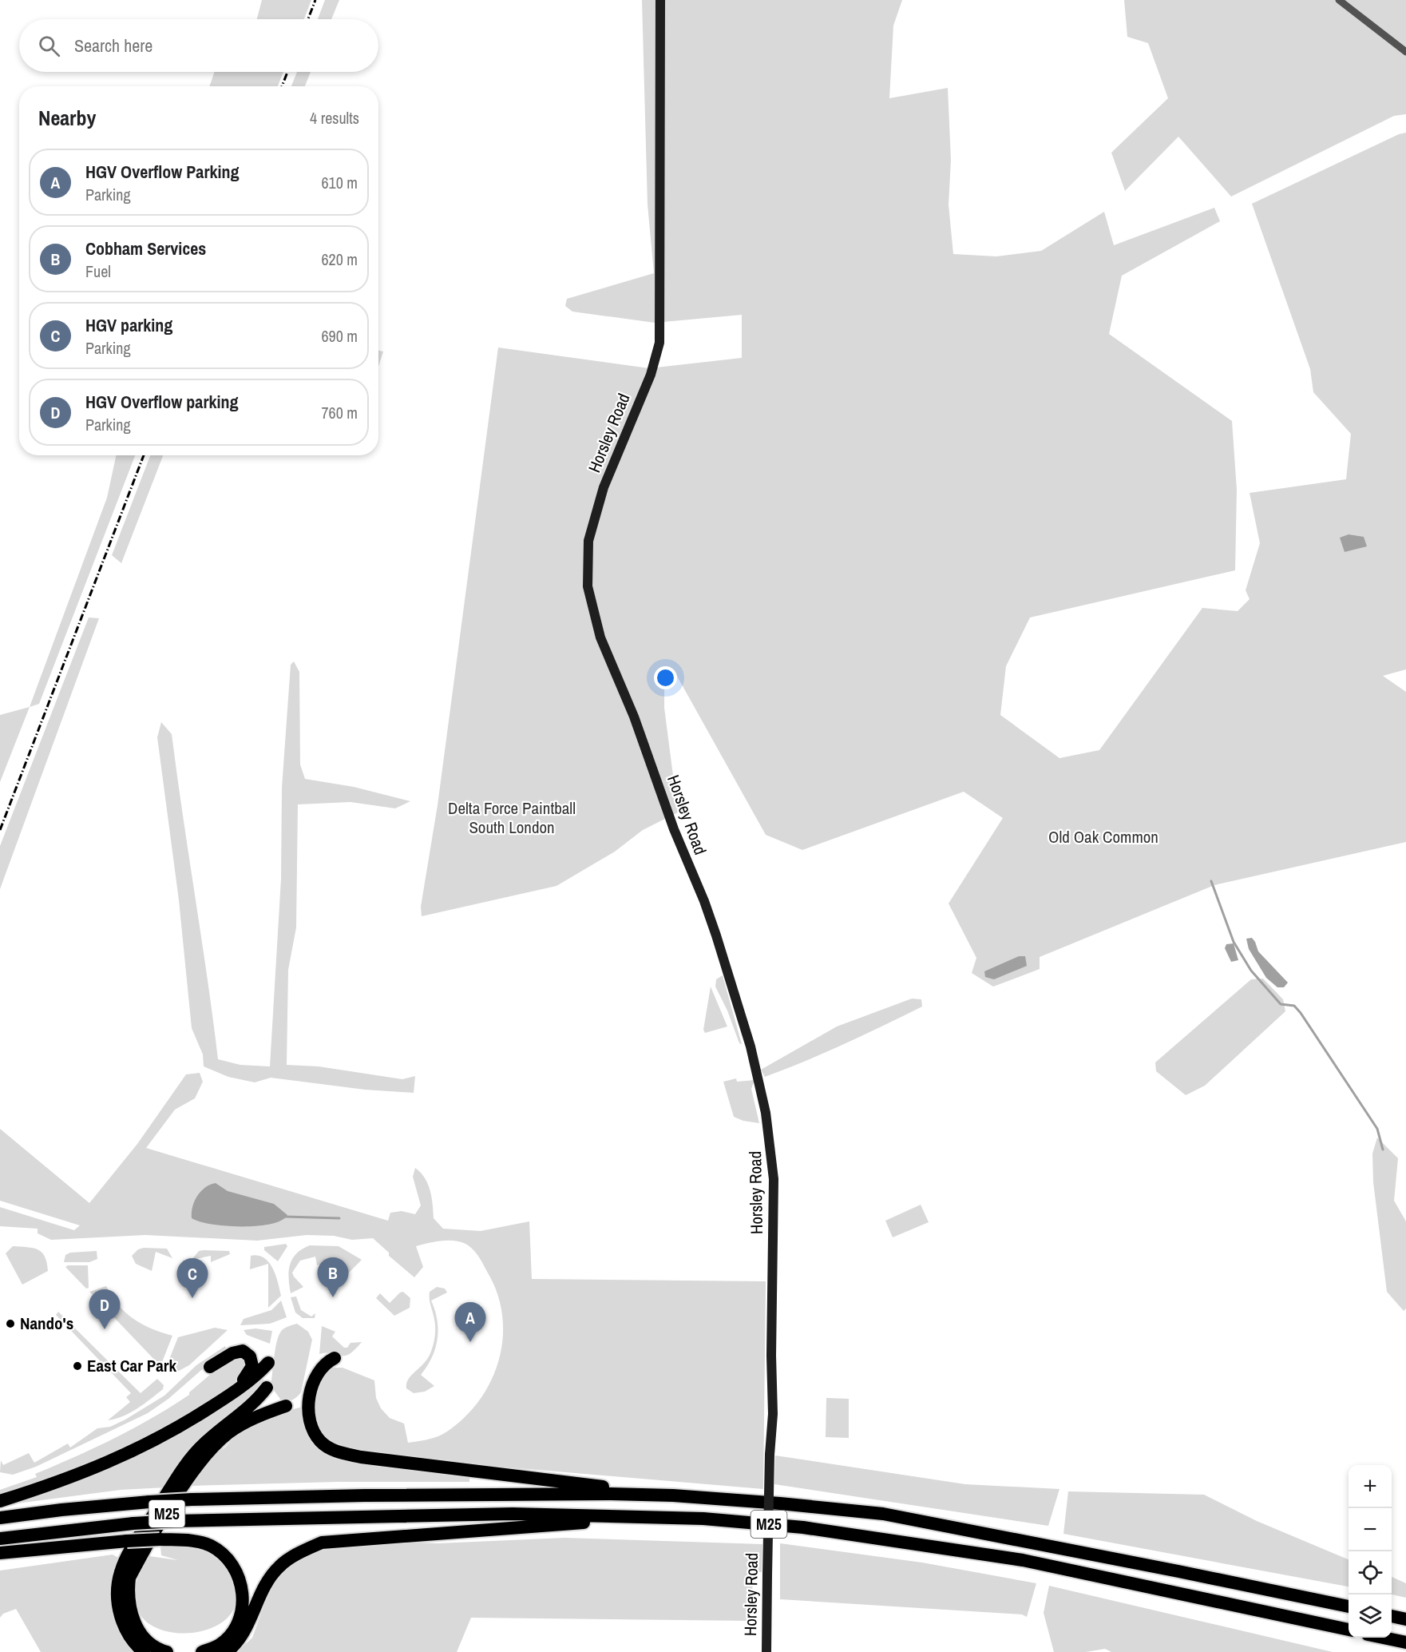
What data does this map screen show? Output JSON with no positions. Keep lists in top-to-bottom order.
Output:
{
  "streets": {
    "highway": ["M25"],
    "street": ["Horsley Road"]
  },
  "parks": ["Delta Force Paintball South London", "Old Oak Common"],
  "places": ["Nando's", "East Car Park"],
  "page": {
    "search": "Search here",
    "heading": ["Nearby", "4 results"],
    "list": [
      {
        "mark": "A",
        "name": "HGV Overflow Parking",
        "note": "Parking",
        "value": "610 m"
      },
      {
        "mark": "B",
        "name": "Cobham Services",
        "note": "Fuel",
        "value": "620 m"
      },
      {
        "mark": "C",
        "name": "HGV parking",
        "note": "Parking",
        "value": "690 m"
      },
      {
        "mark": "D",
        "name": "HGV Overflow parking",
        "note": "Parking",
        "value": "760 m"
      }
    ],
    "pins": [
      "B",
      "C",
      "D",
      "A"
    ],
    "map_buttons": ["+", "−"]
  }
}
